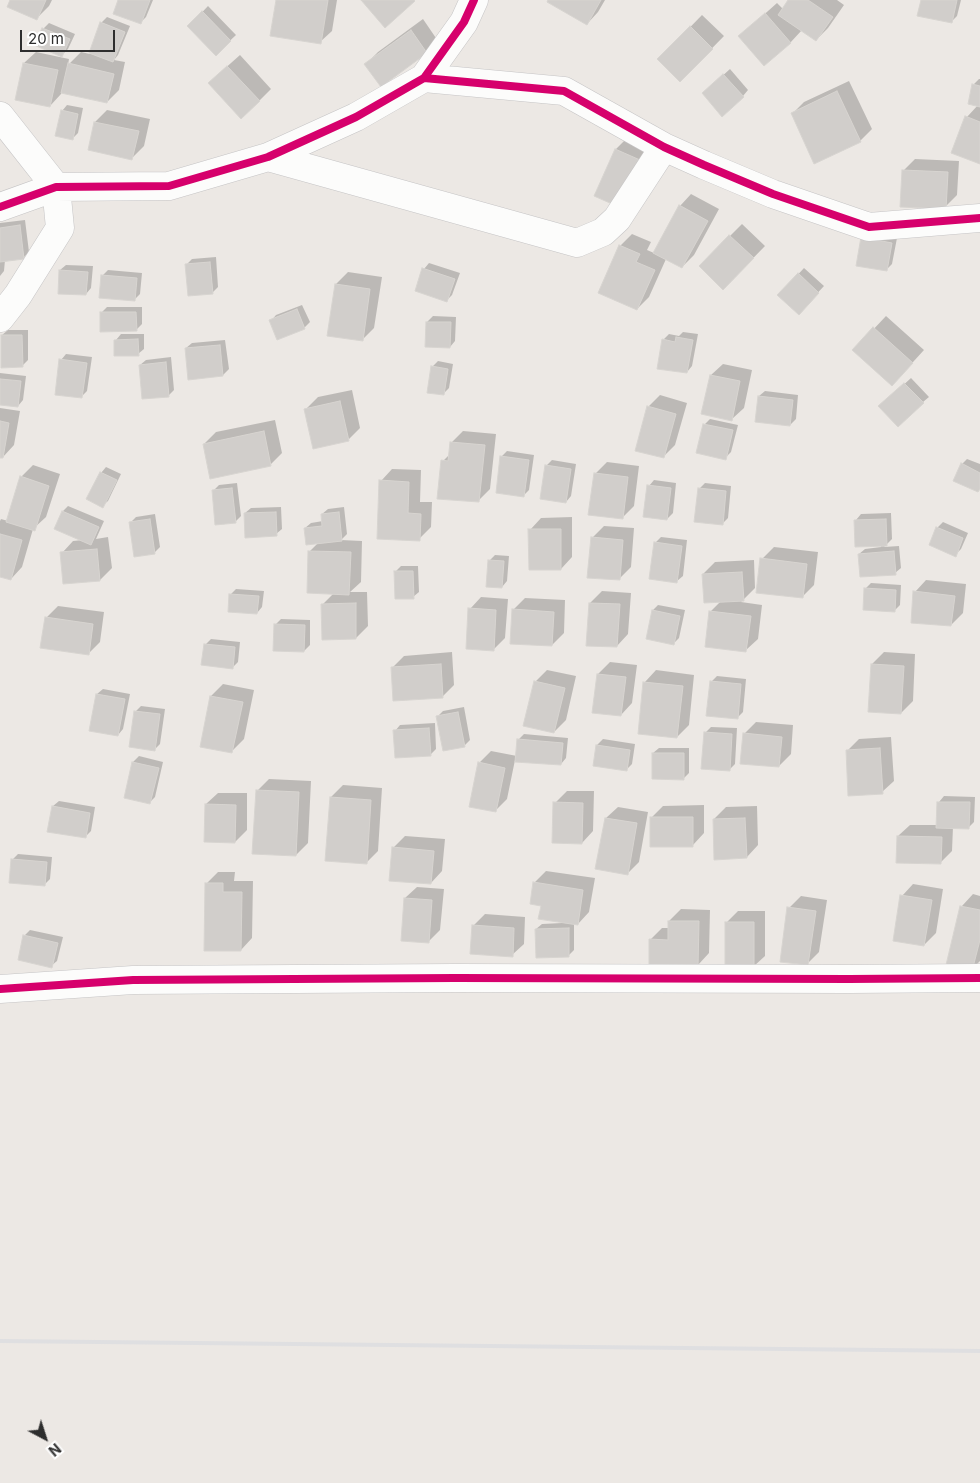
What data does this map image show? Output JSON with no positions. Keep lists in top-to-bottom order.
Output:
{
  "scale_bar": "20 m",
  "north": "bottom right"
}
